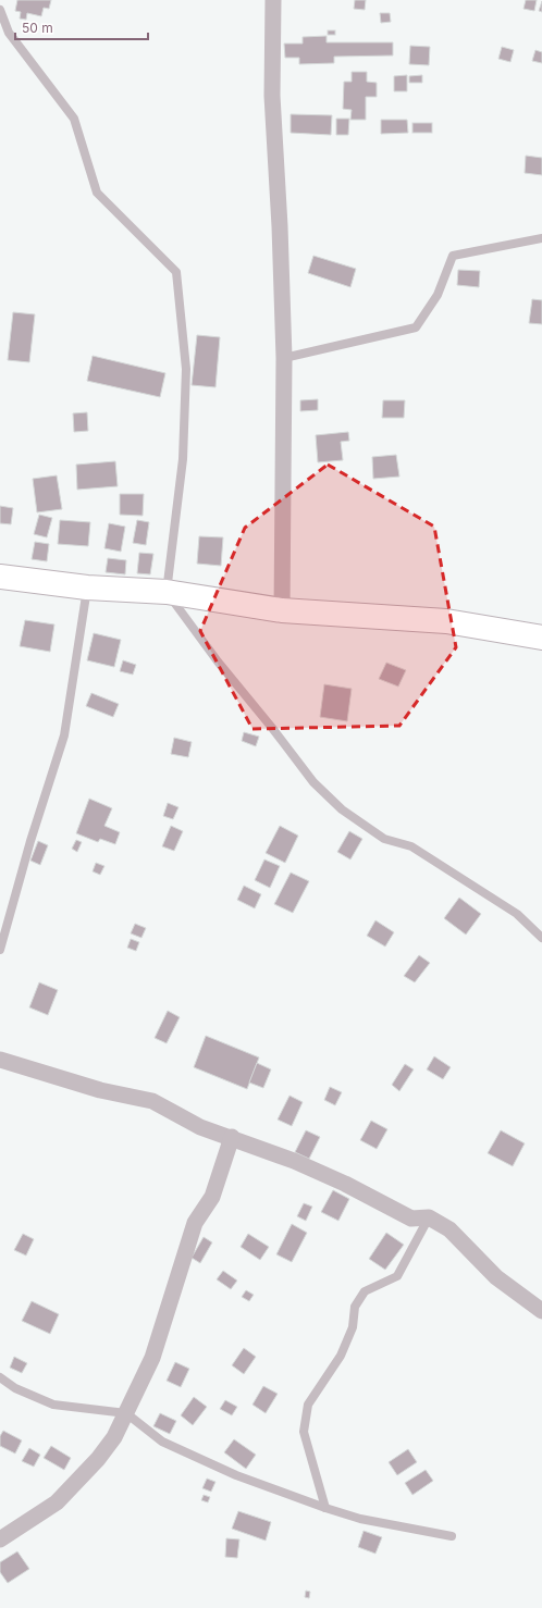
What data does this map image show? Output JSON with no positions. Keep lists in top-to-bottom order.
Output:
{
  "scale_bar": "50 m"
}
